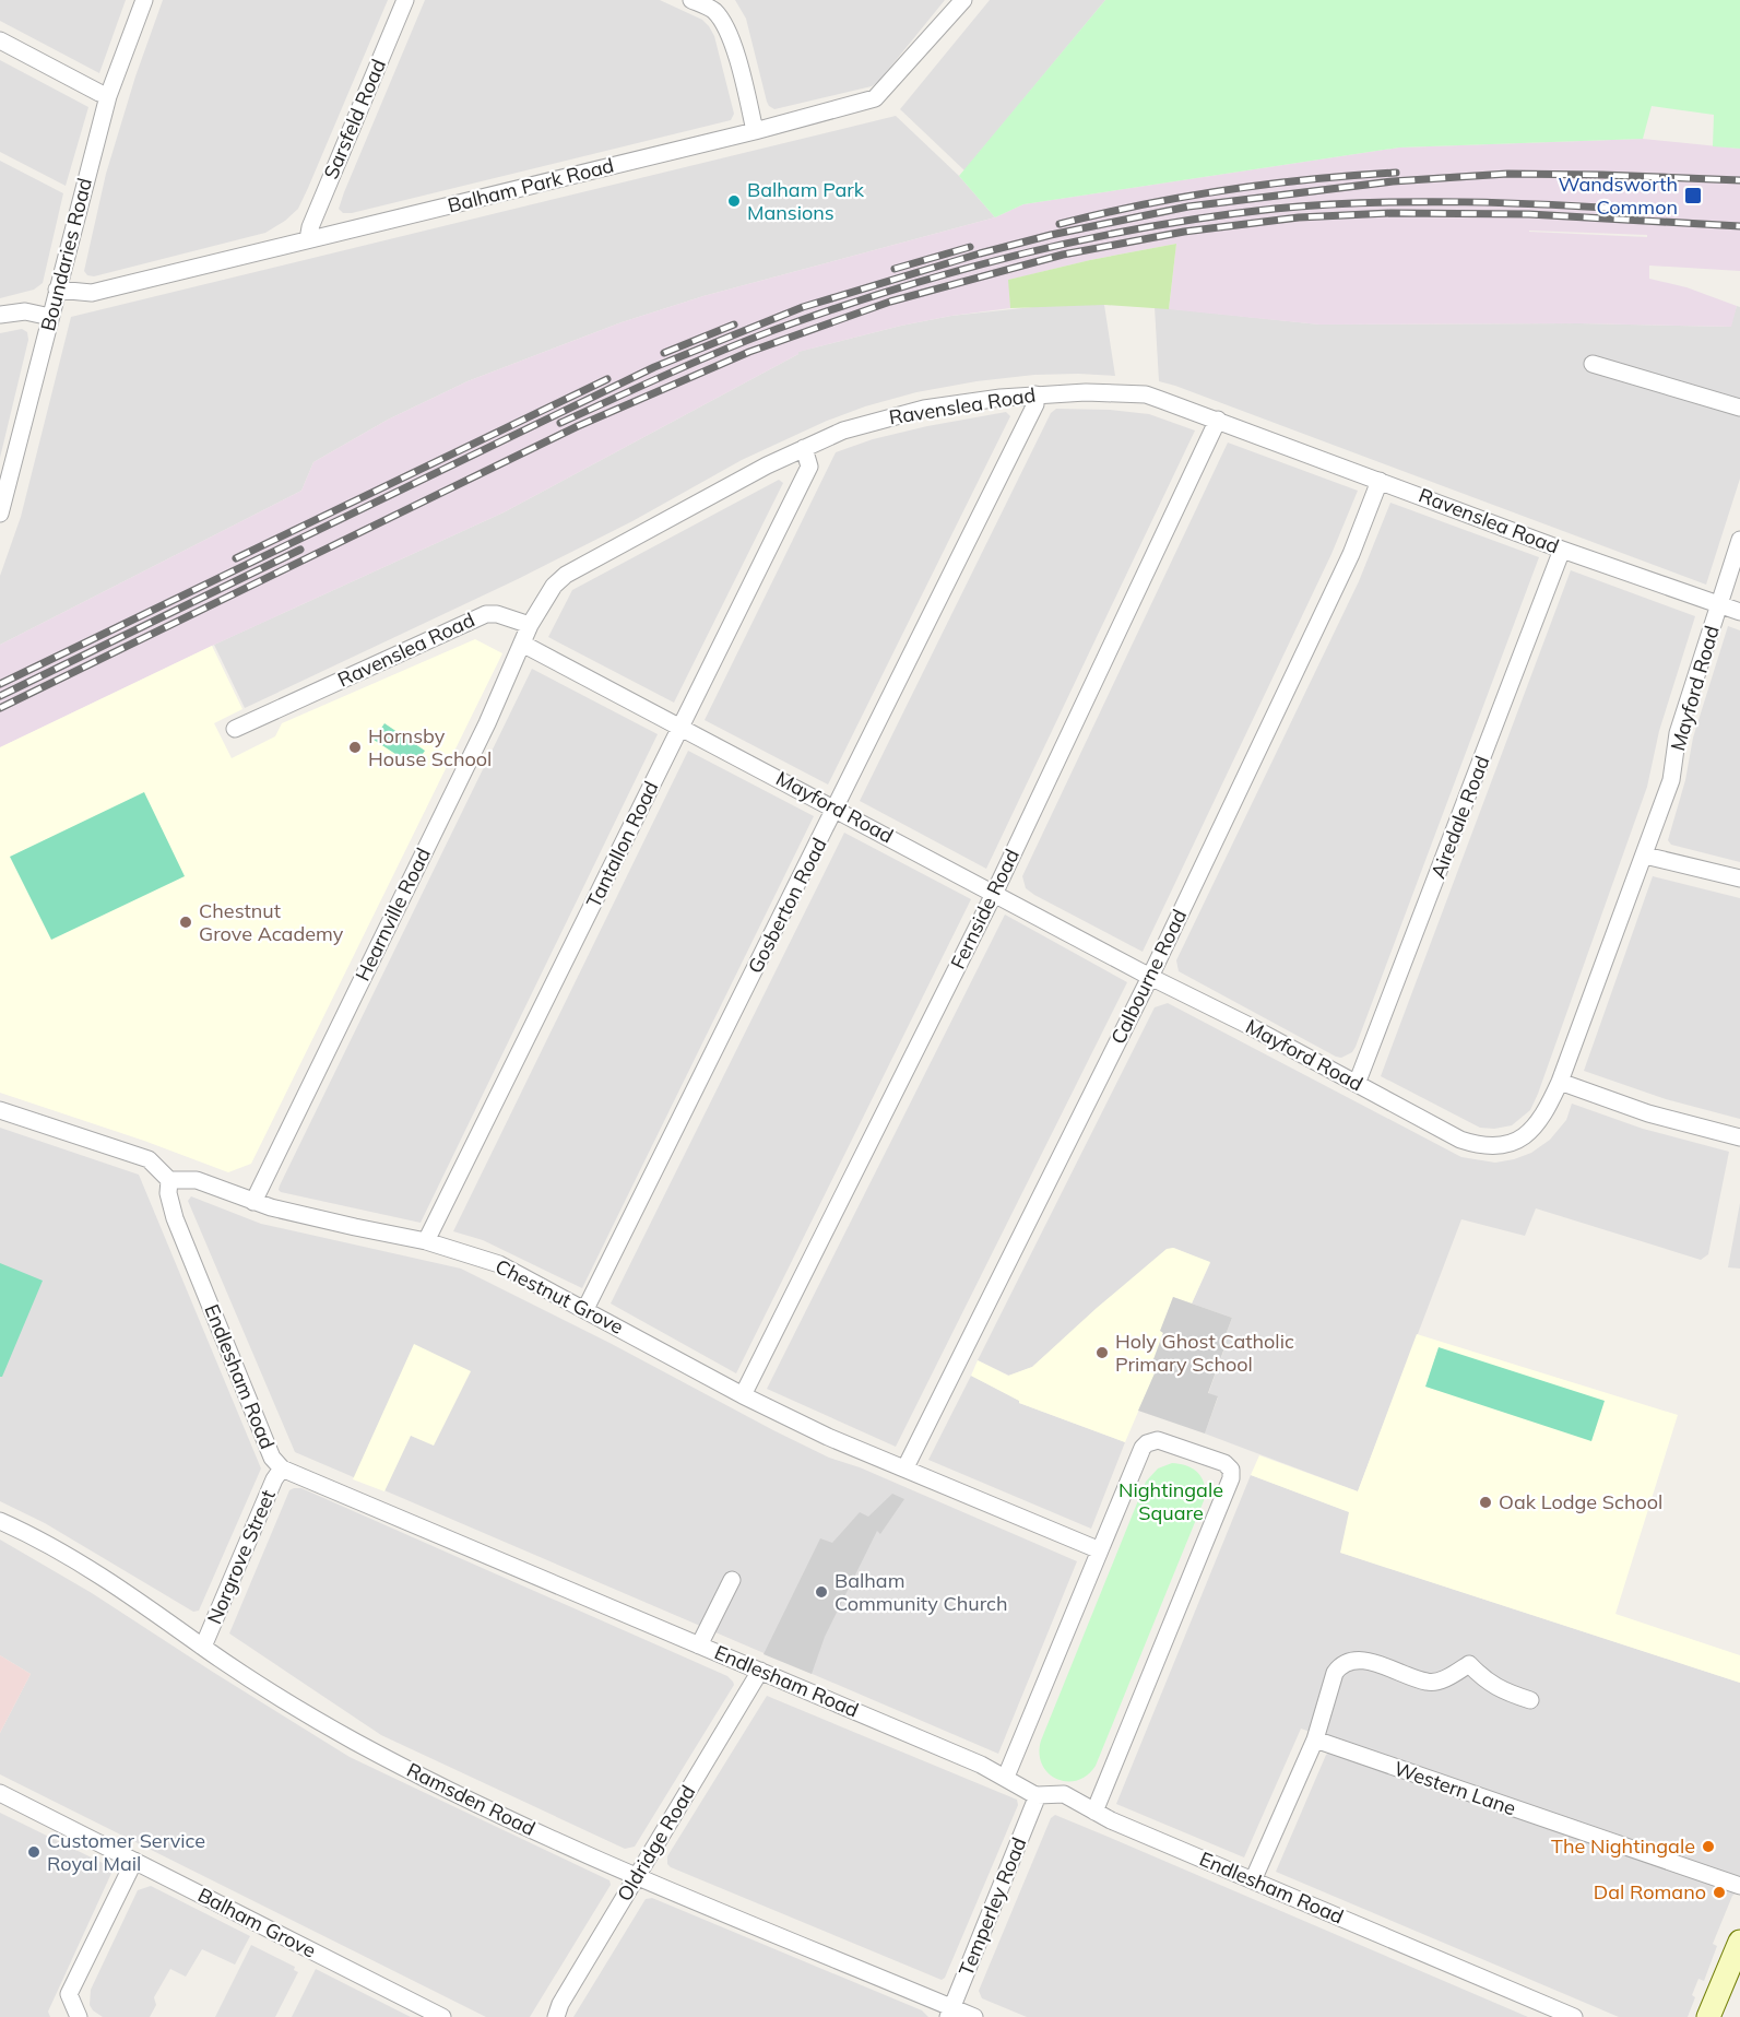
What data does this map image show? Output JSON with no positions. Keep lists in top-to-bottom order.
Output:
{
  "streets": {
    "street": [
      "Sarsfeld Road",
      "Balham Park Road",
      "Boundaries Road",
      "Ravenslea Road",
      "Mayford Road",
      "Airedale Road",
      "Tantallon Road",
      "Gosberton Road",
      "Fernside Road",
      "Hearnville Road",
      "Calbourne Road",
      "Chestnut Grove",
      "Endlesham Road",
      "Norgrove Street",
      "Western Lane",
      "Ramsden Road",
      "Oldridge Road",
      "Temperley Road",
      "Balham Grove"
    ]
  },
  "crossings": [
    ["Sarsfeld Road", "Balham Park Road"],
    ["Balham Park Road", "Boundaries Road"],
    ["Ravenslea Road", "Mayford Road"],
    ["Ravenslea Road", "Airedale Road"],
    ["Ravenslea Road", "Tantallon Road"],
    ["Ravenslea Road", "Gosberton Road"],
    ["Ravenslea Road", "Fernside Road"],
    ["Ravenslea Road", "Hearnville Road"],
    ["Ravenslea Road", "Calbourne Road"],
    ["Mayford Road", "Airedale Road"],
    ["Mayford Road", "Tantallon Road"],
    ["Mayford Road", "Gosberton Road"],
    ["Mayford Road", "Fernside Road"],
    ["Mayford Road", "Hearnville Road"],
    ["Mayford Road", "Calbourne Road"],
    ["Tantallon Road", "Chestnut Grove"],
    ["Gosberton Road", "Chestnut Grove"],
    ["Fernside Road", "Chestnut Grove"],
    ["Hearnville Road", "Chestnut Grove"],
    ["Calbourne Road", "Chestnut Grove"],
    ["Chestnut Grove", "Endlesham Road"],
    ["Endlesham Road", "Norgrove Street"],
    ["Endlesham Road", "Oldridge Road"],
    ["Endlesham Road", "Temperley Road"],
    ["Norgrove Street", "Ramsden Road"],
    ["Ramsden Road", "Oldridge Road"],
    ["Ramsden Road", "Temperley Road"]
  ],
  "parks": ["Nightingale Square"],
  "places": {
    "transit": ["Wandsworth Common"],
    "other": [
      "Balham Park Mansions",
      "Hornsby House School",
      "Chestnut Grove Academy",
      "Holy Ghost Catholic Primary School",
      "Oak Lodge School",
      "Balham Community Church",
      "The Nightingale",
      "Customer Service Royal Mail",
      "Dal Romano"
    ]
  }
}
